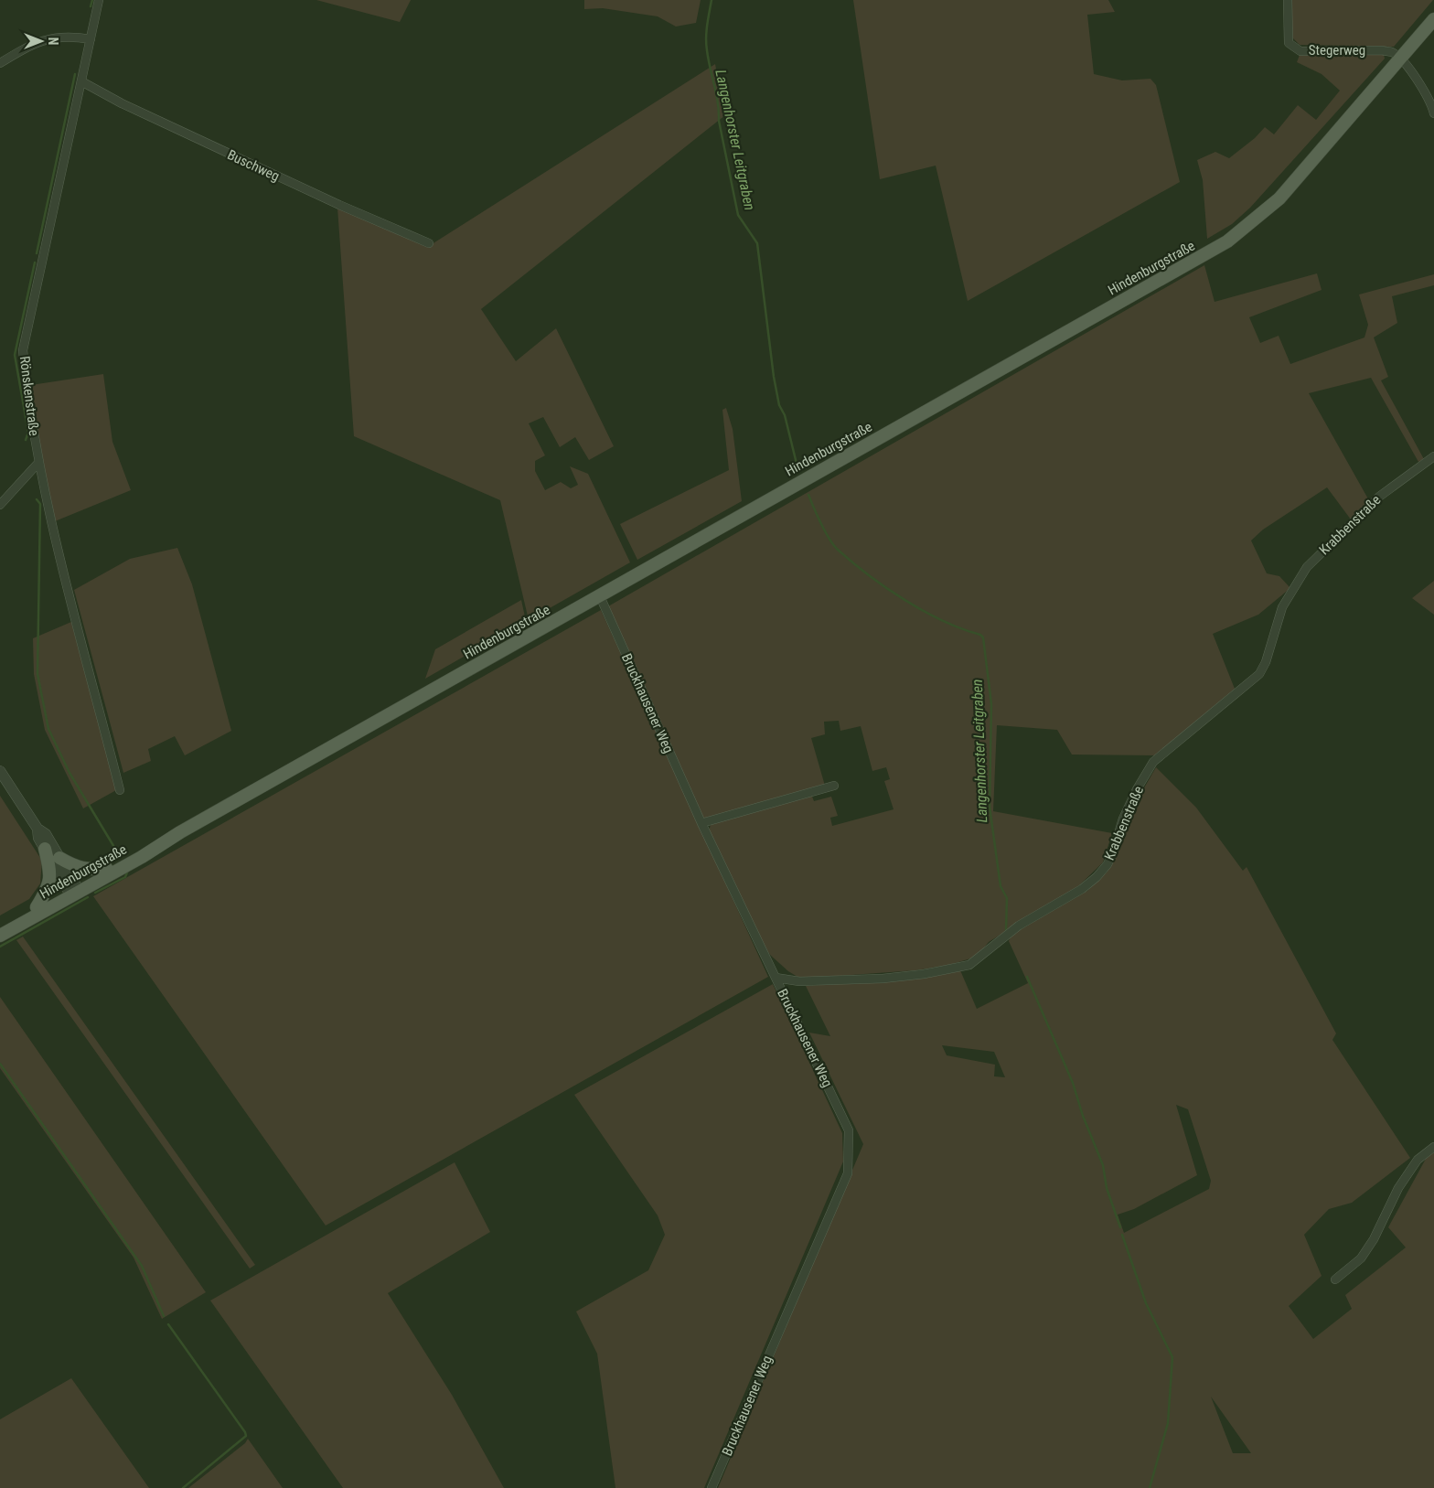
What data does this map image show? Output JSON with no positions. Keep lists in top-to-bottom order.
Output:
{
  "streets": {
    "main road": ["Hindenburgstraße"],
    "street": [
      "Stegerweg",
      "Buschweg",
      "Rönskenstraße",
      "Krabbenstraße",
      "Bruckhausener Weg"
    ]
  },
  "crossings": [
    ["Stegerweg", "Hindenburgstraße"],
    ["Buschweg", "Rönskenstraße"],
    ["Hindenburgstraße", "Bruckhausener Weg"],
    ["Krabbenstraße", "Bruckhausener Weg"]
  ],
  "water": ["Langenhorster Leitgraben"],
  "north": "right"
}
